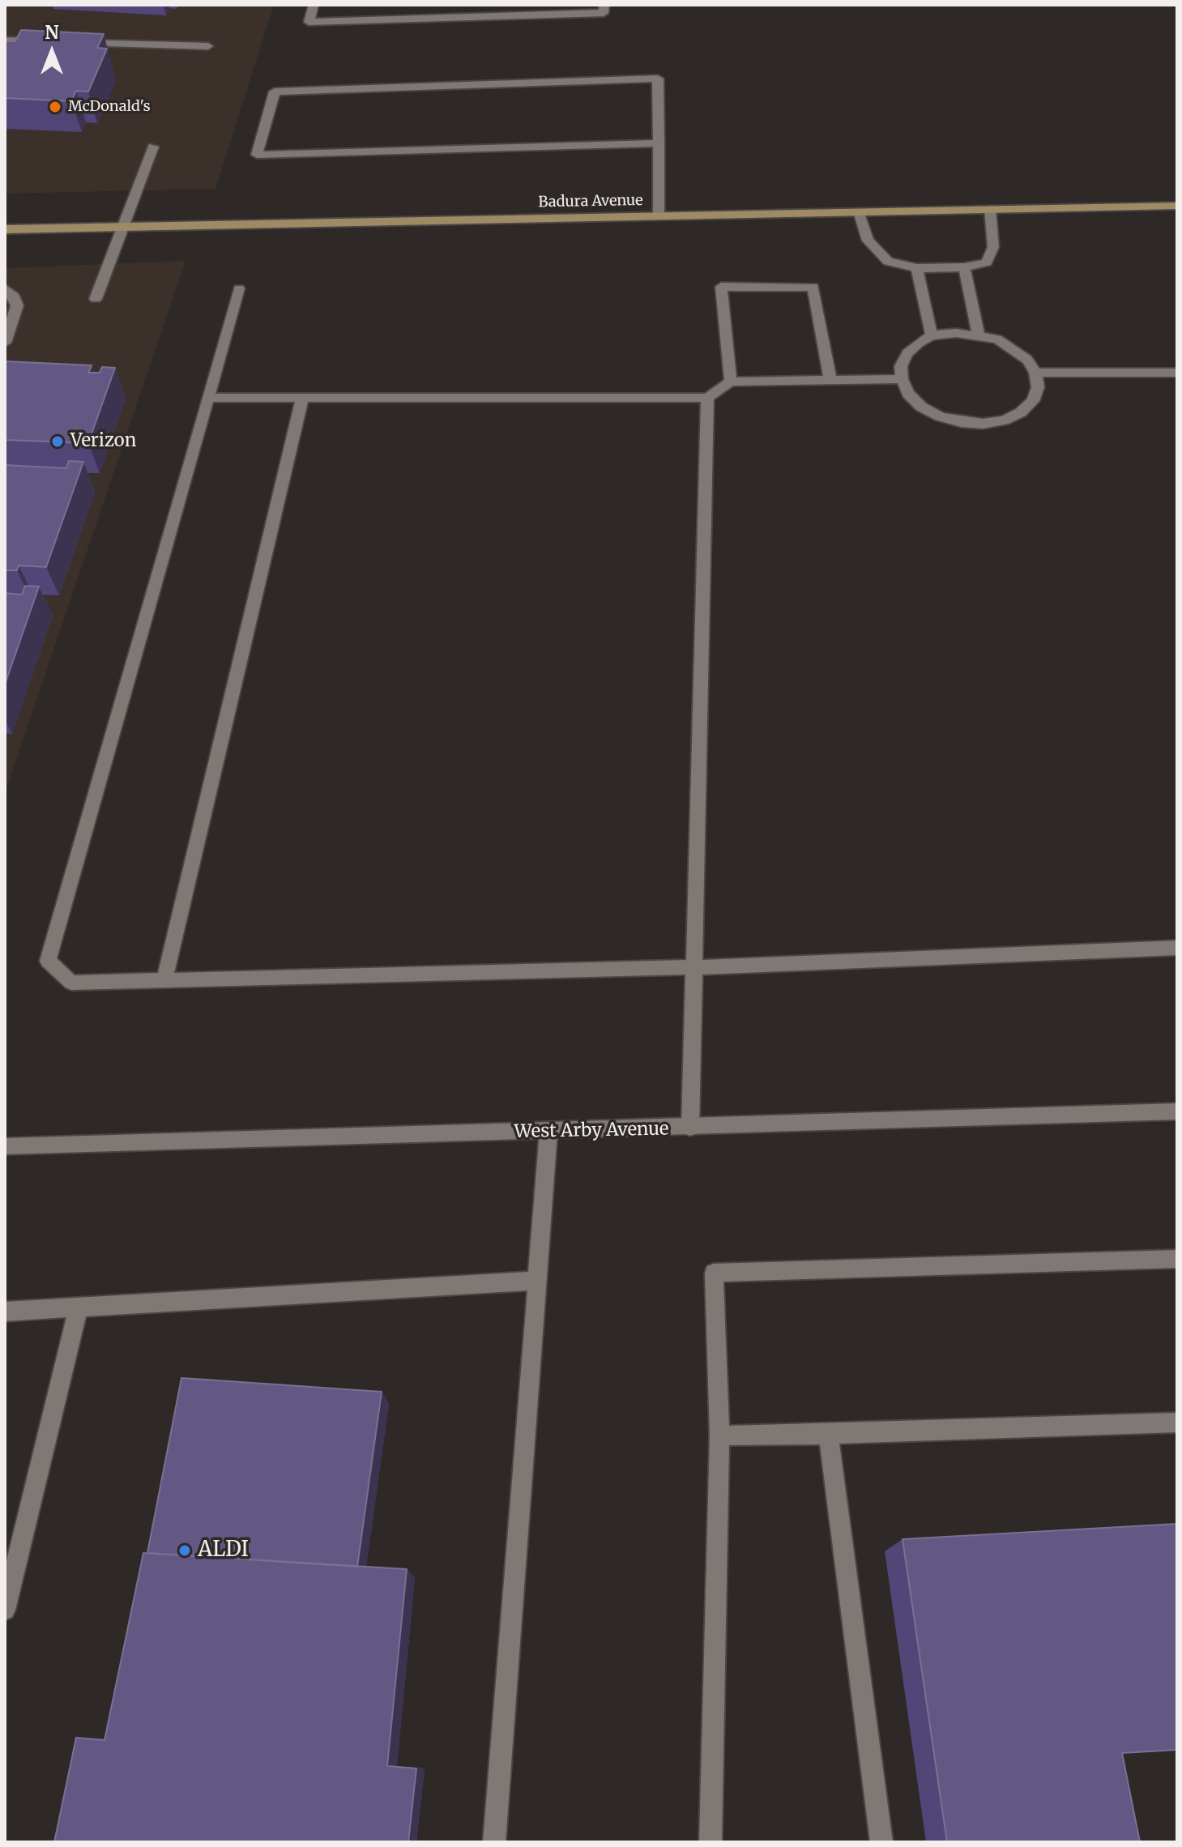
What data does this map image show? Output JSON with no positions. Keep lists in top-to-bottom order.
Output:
{
  "streets": {
    "main road": ["Badura Avenue"],
    "street": ["West Arby Avenue"]
  },
  "places": ["McDonald's", "Verizon", "ALDI"],
  "north": "top"
}
